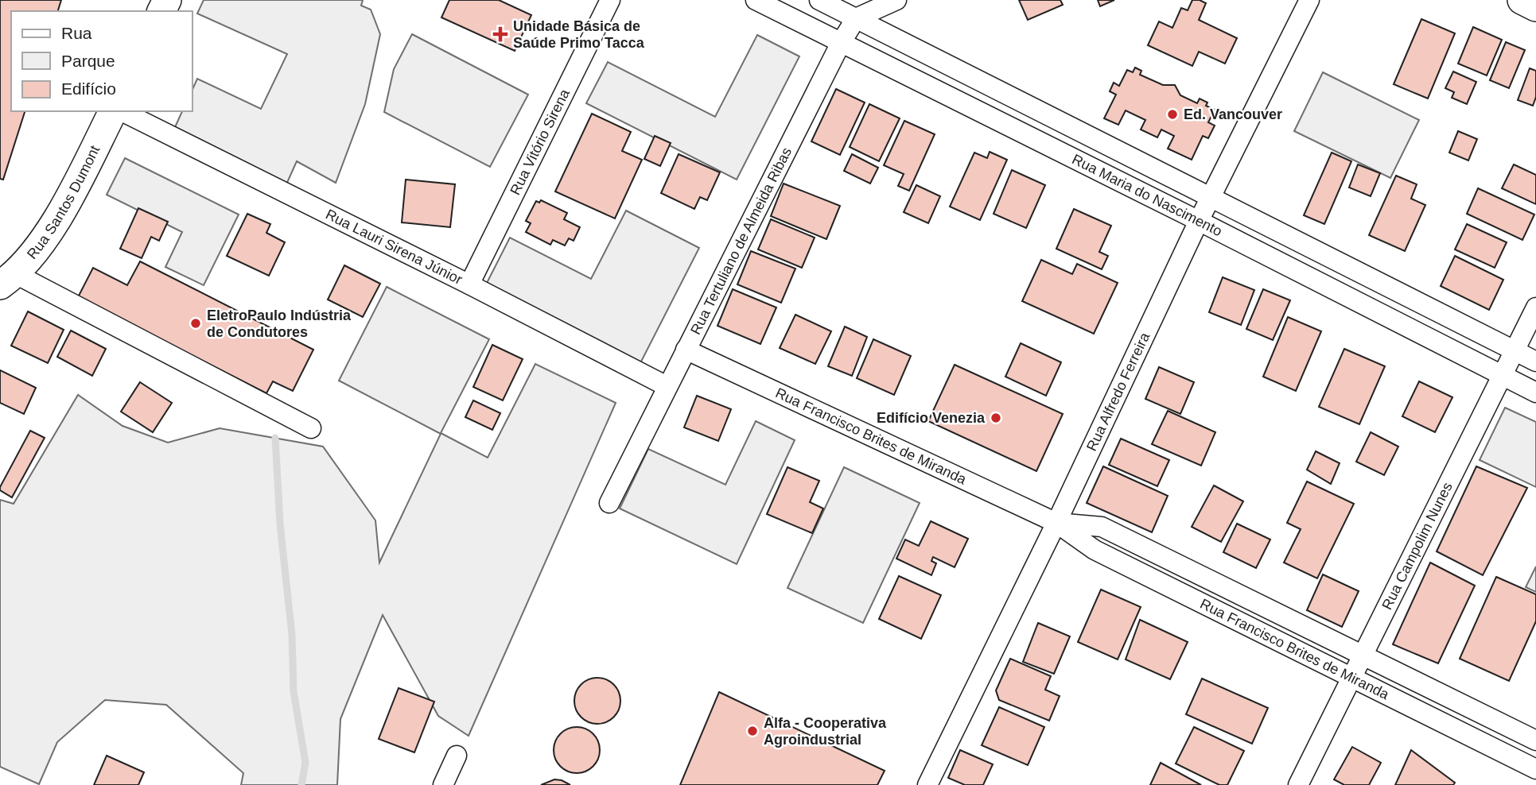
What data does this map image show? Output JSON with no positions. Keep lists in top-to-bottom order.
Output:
{
  "streets": {
    "main road": ["Rua Santos Dumont"],
    "street": [
      "Rua Vitório Sirena",
      "Rua Maria do Nascimento",
      "Rua Tertuliano de Almeida Ribas",
      "Rua Lauri Sirena Júnior",
      "Rua Alfredo Ferreira",
      "Rua Francisco Brites de Miranda",
      "Rua Campolim Nunes"
    ]
  },
  "crossings": [
    ["Rua Vitório Sirena", "Rua Lauri Sirena Júnior"],
    ["Rua Maria do Nascimento", "Rua Tertuliano de Almeida Ribas"],
    ["Rua Maria do Nascimento", "Rua Alfredo Ferreira"],
    ["Rua Maria do Nascimento", "Rua Campolim Nunes"],
    ["Rua Tertuliano de Almeida Ribas", "Rua Lauri Sirena Júnior"],
    ["Rua Tertuliano de Almeida Ribas", "Rua Francisco Brites de Miranda"],
    ["Rua Alfredo Ferreira", "Rua Francisco Brites de Miranda"],
    ["Rua Francisco Brites de Miranda", "Rua Campolim Nunes"]
  ],
  "places": {
    "health": ["Unidade Básica de Saúde Primo Tacca"],
    "other": [
      "Ed. Vancouver",
      "EletroPaulo Indústria de Condutores",
      "Edifício Venezia",
      "Alfa - Cooperativa Agroindustrial"
    ]
  },
  "legend": ["Rua", "Parque", "Edifício"]
}
